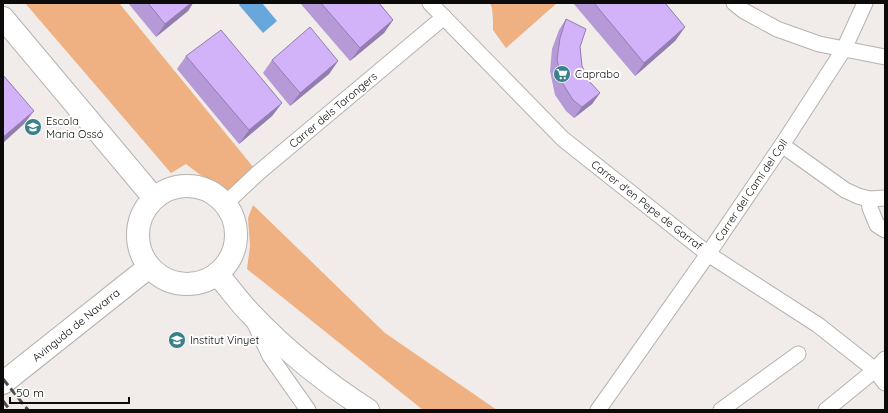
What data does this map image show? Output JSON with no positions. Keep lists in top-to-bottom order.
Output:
{
  "streets": {
    "street": [
      "Carrer dels Tarongers",
      "Carrer del Camí del Coll",
      "Carrer d'en Pepe de Garraf",
      "Avinguda de Navarra"
    ]
  },
  "crossings": [
    ["Carrer dels Tarongers", "Carrer d'en Pepe de Garraf"],
    ["Carrer dels Tarongers", "Avinguda de Navarra"],
    ["Carrer del Camí del Coll", "Carrer d'en Pepe de Garraf"]
  ],
  "places": {
    "supermarket": ["Caprabo"],
    "school or university": ["Escola Maria Ossó", "Institut Vinyet"]
  },
  "scale_bar": "50 m"
}
